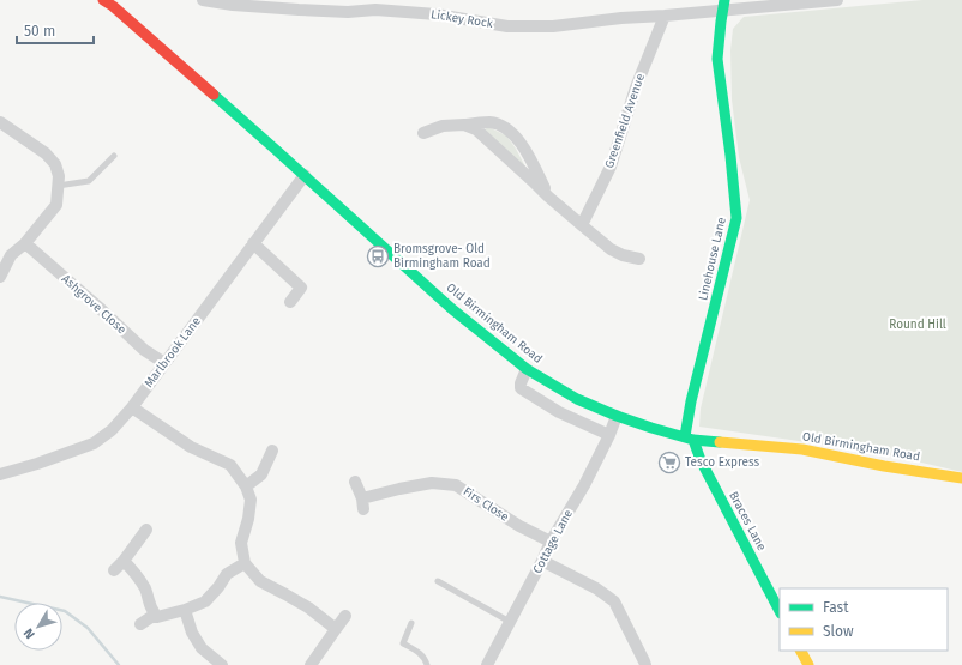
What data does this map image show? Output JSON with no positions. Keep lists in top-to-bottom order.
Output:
{
  "streets": {
    "main road": ["Linehouse Lane", "Old Birmingham Road", "Braces Lane"],
    "street": [
      "Lickey Rock",
      "Greenfield Avenue",
      "Ashgrove Close",
      "Marlbrook Lane",
      "Firs Close",
      "Cottage Lane"
    ]
  },
  "crossings": [
    ["Lickey Rock", "Greenfield Avenue"],
    ["Lickey Rock", "Linehouse Lane"],
    ["Linehouse Lane", "Old Birmingham Road"],
    ["Linehouse Lane", "Braces Lane"],
    ["Ashgrove Close", "Marlbrook Lane"],
    ["Old Birmingham Road", "Marlbrook Lane"],
    ["Old Birmingham Road", "Braces Lane"],
    ["Old Birmingham Road", "Cottage Lane"],
    ["Firs Close", "Cottage Lane"]
  ],
  "parks": ["Round Hill"],
  "places": {
    "bus stop": ["Bromsgrove- Old Birmingham Road"],
    "supermarket": ["Tesco Express"]
  },
  "legend": ["Fast", "Slow"],
  "scale_bar": "50 m",
  "north": "bottom left"
}
